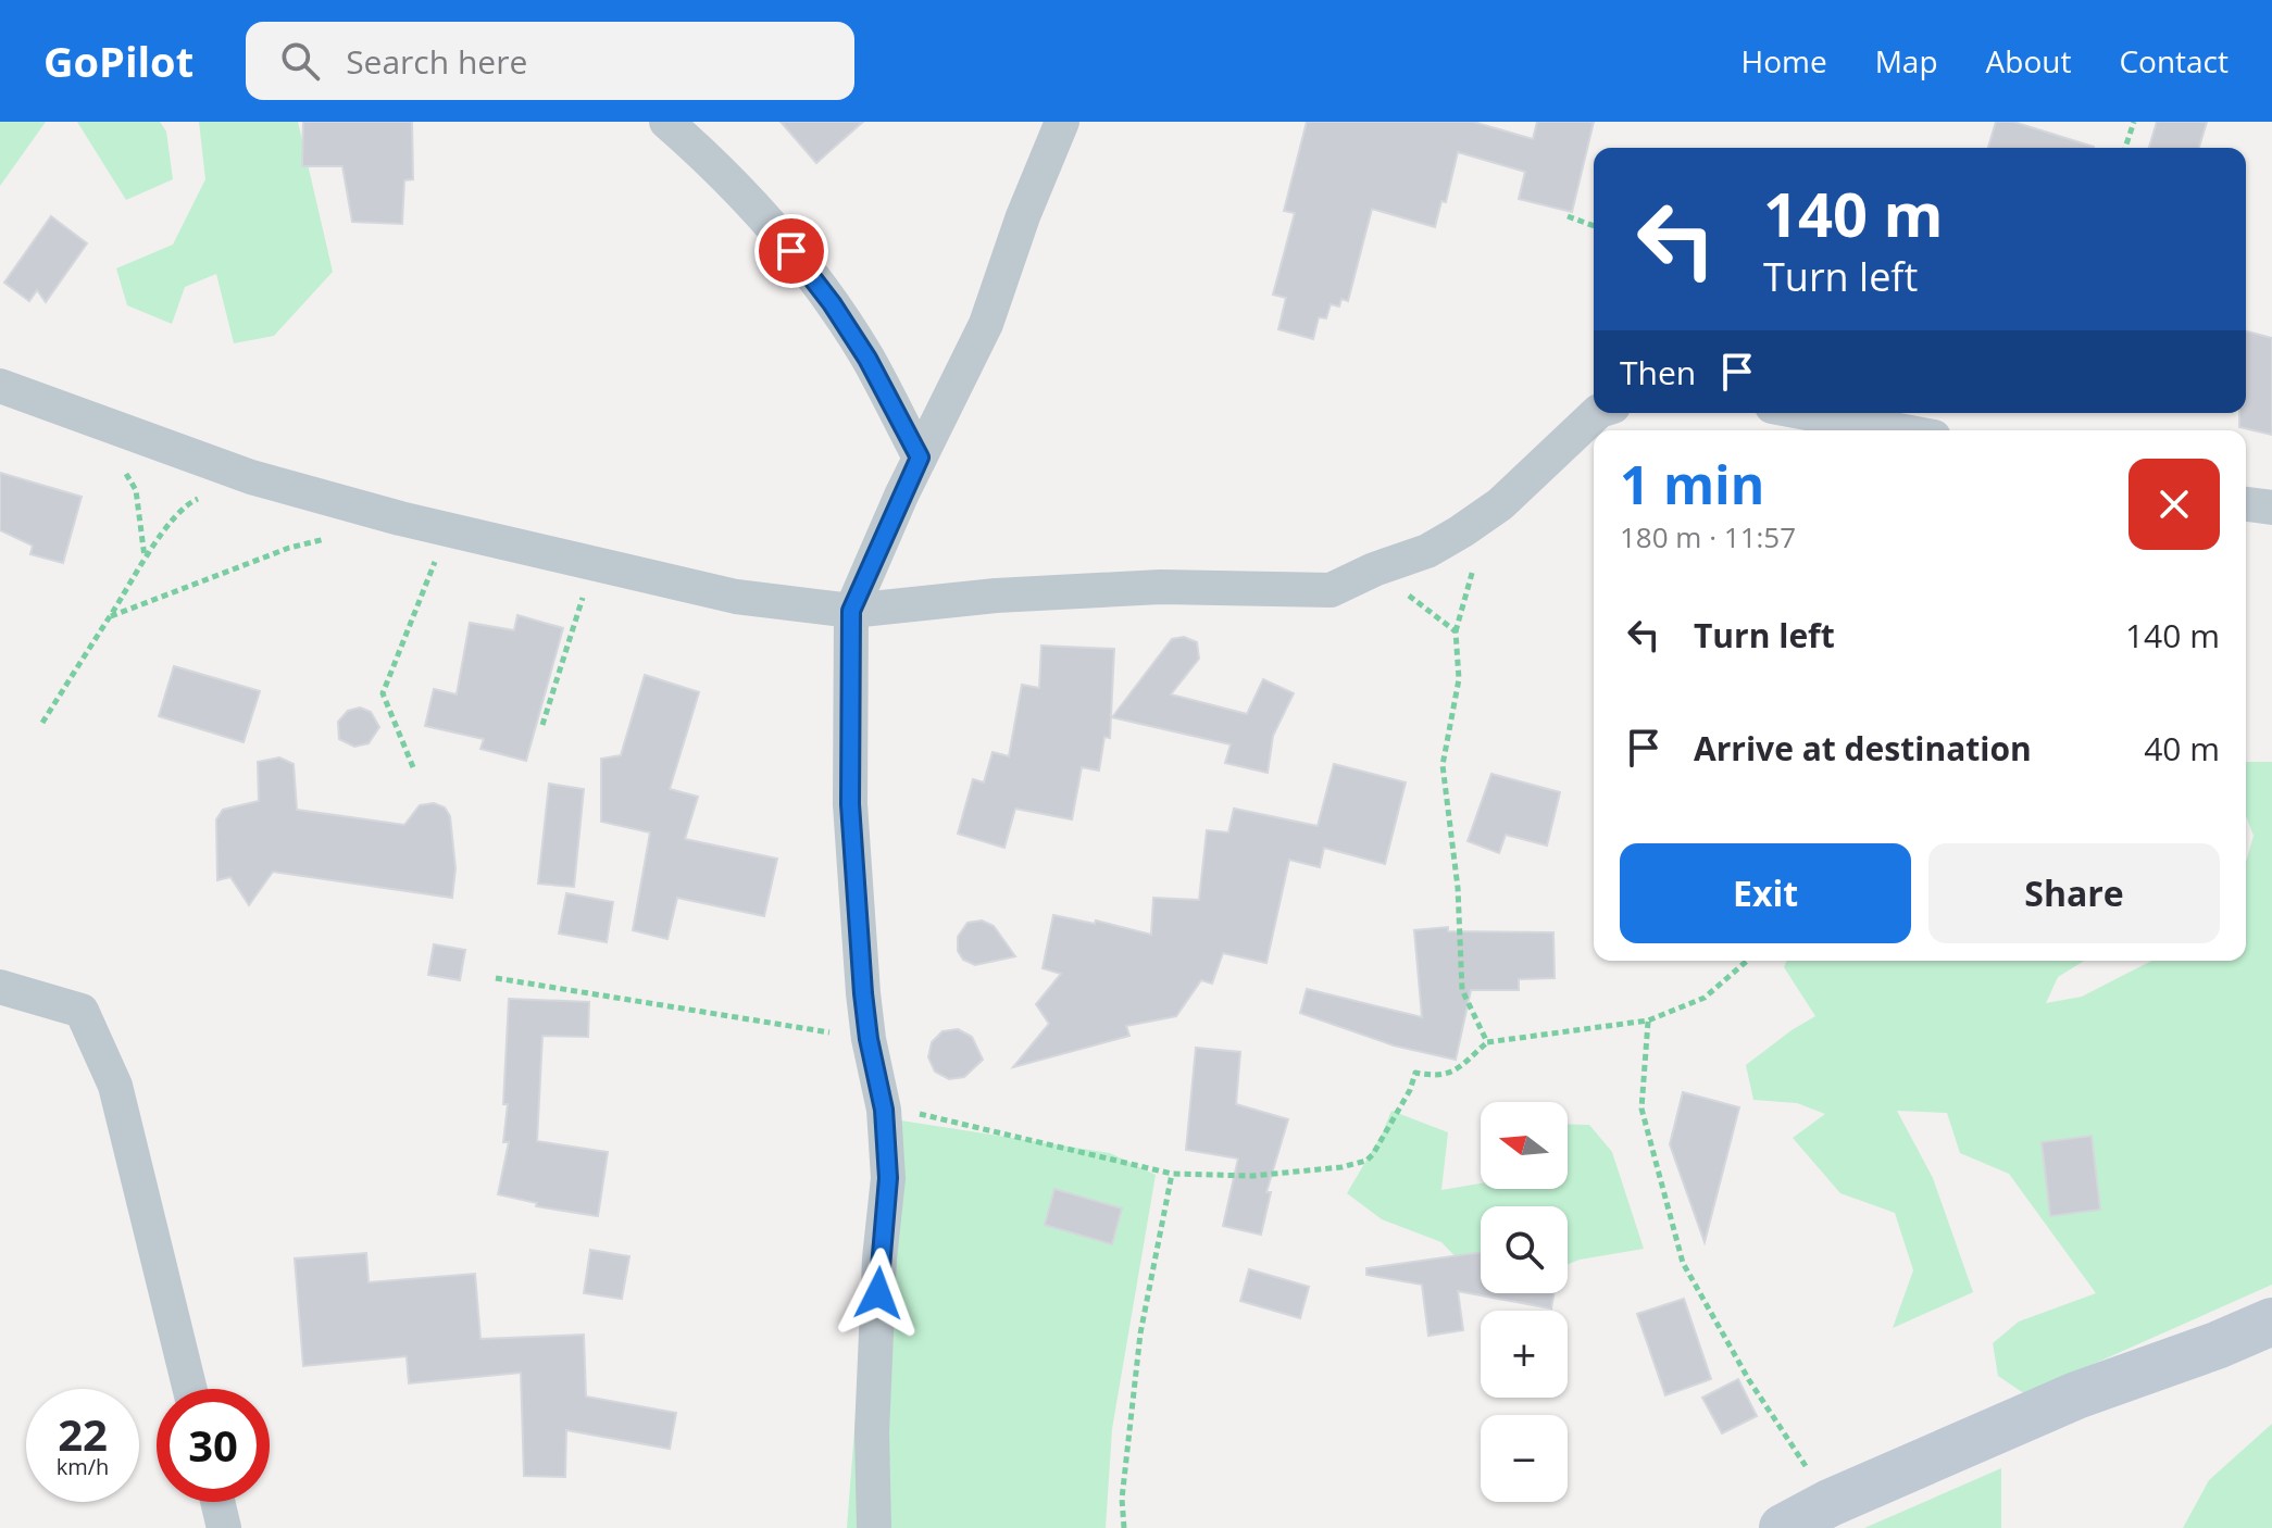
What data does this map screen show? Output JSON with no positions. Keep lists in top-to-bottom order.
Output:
{
  "north": "left",
  "page": {
    "header": "GoPilot",
    "search": "Search here",
    "nav": [
      "Home",
      "Map",
      "About",
      "Contact"
    ],
    "turn": ["140 m", "Turn left"],
    "then": "Then",
    "heading": ["1 min", "180 m · 11:57"],
    "list": [
      {
        "name": "Turn left",
        "value": "140 m"
      },
      {
        "name": "Arrive at destination",
        "value": "40 m"
      }
    ],
    "buttons": ["Exit", "Share"],
    "map_buttons": ["+", "−"],
    "speed": "22 km/h",
    "limit": "30"
  }
}
